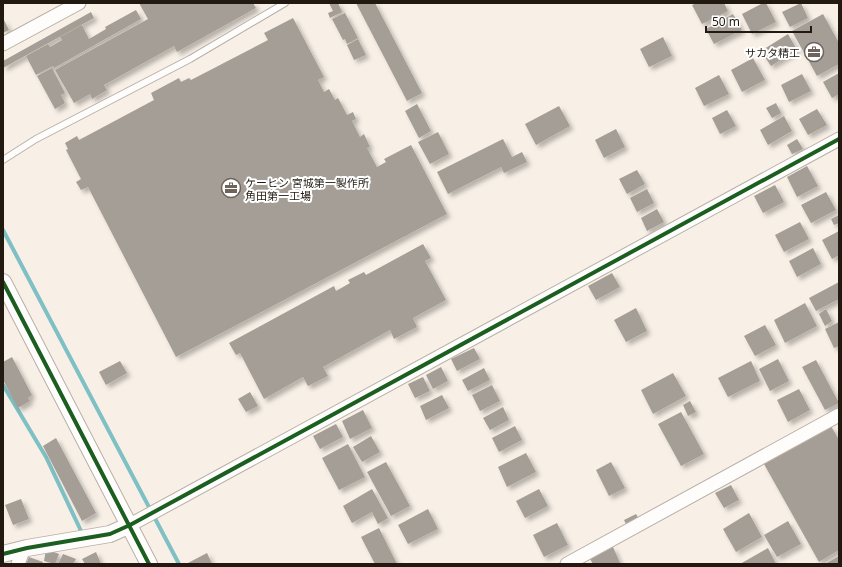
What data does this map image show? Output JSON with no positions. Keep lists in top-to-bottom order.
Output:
{
  "places": {
    "office": ["サカタ精工", "ケーヒン 宮城第一製作所 角田第一工場"]
  },
  "scale_bar": "50 m"
}
